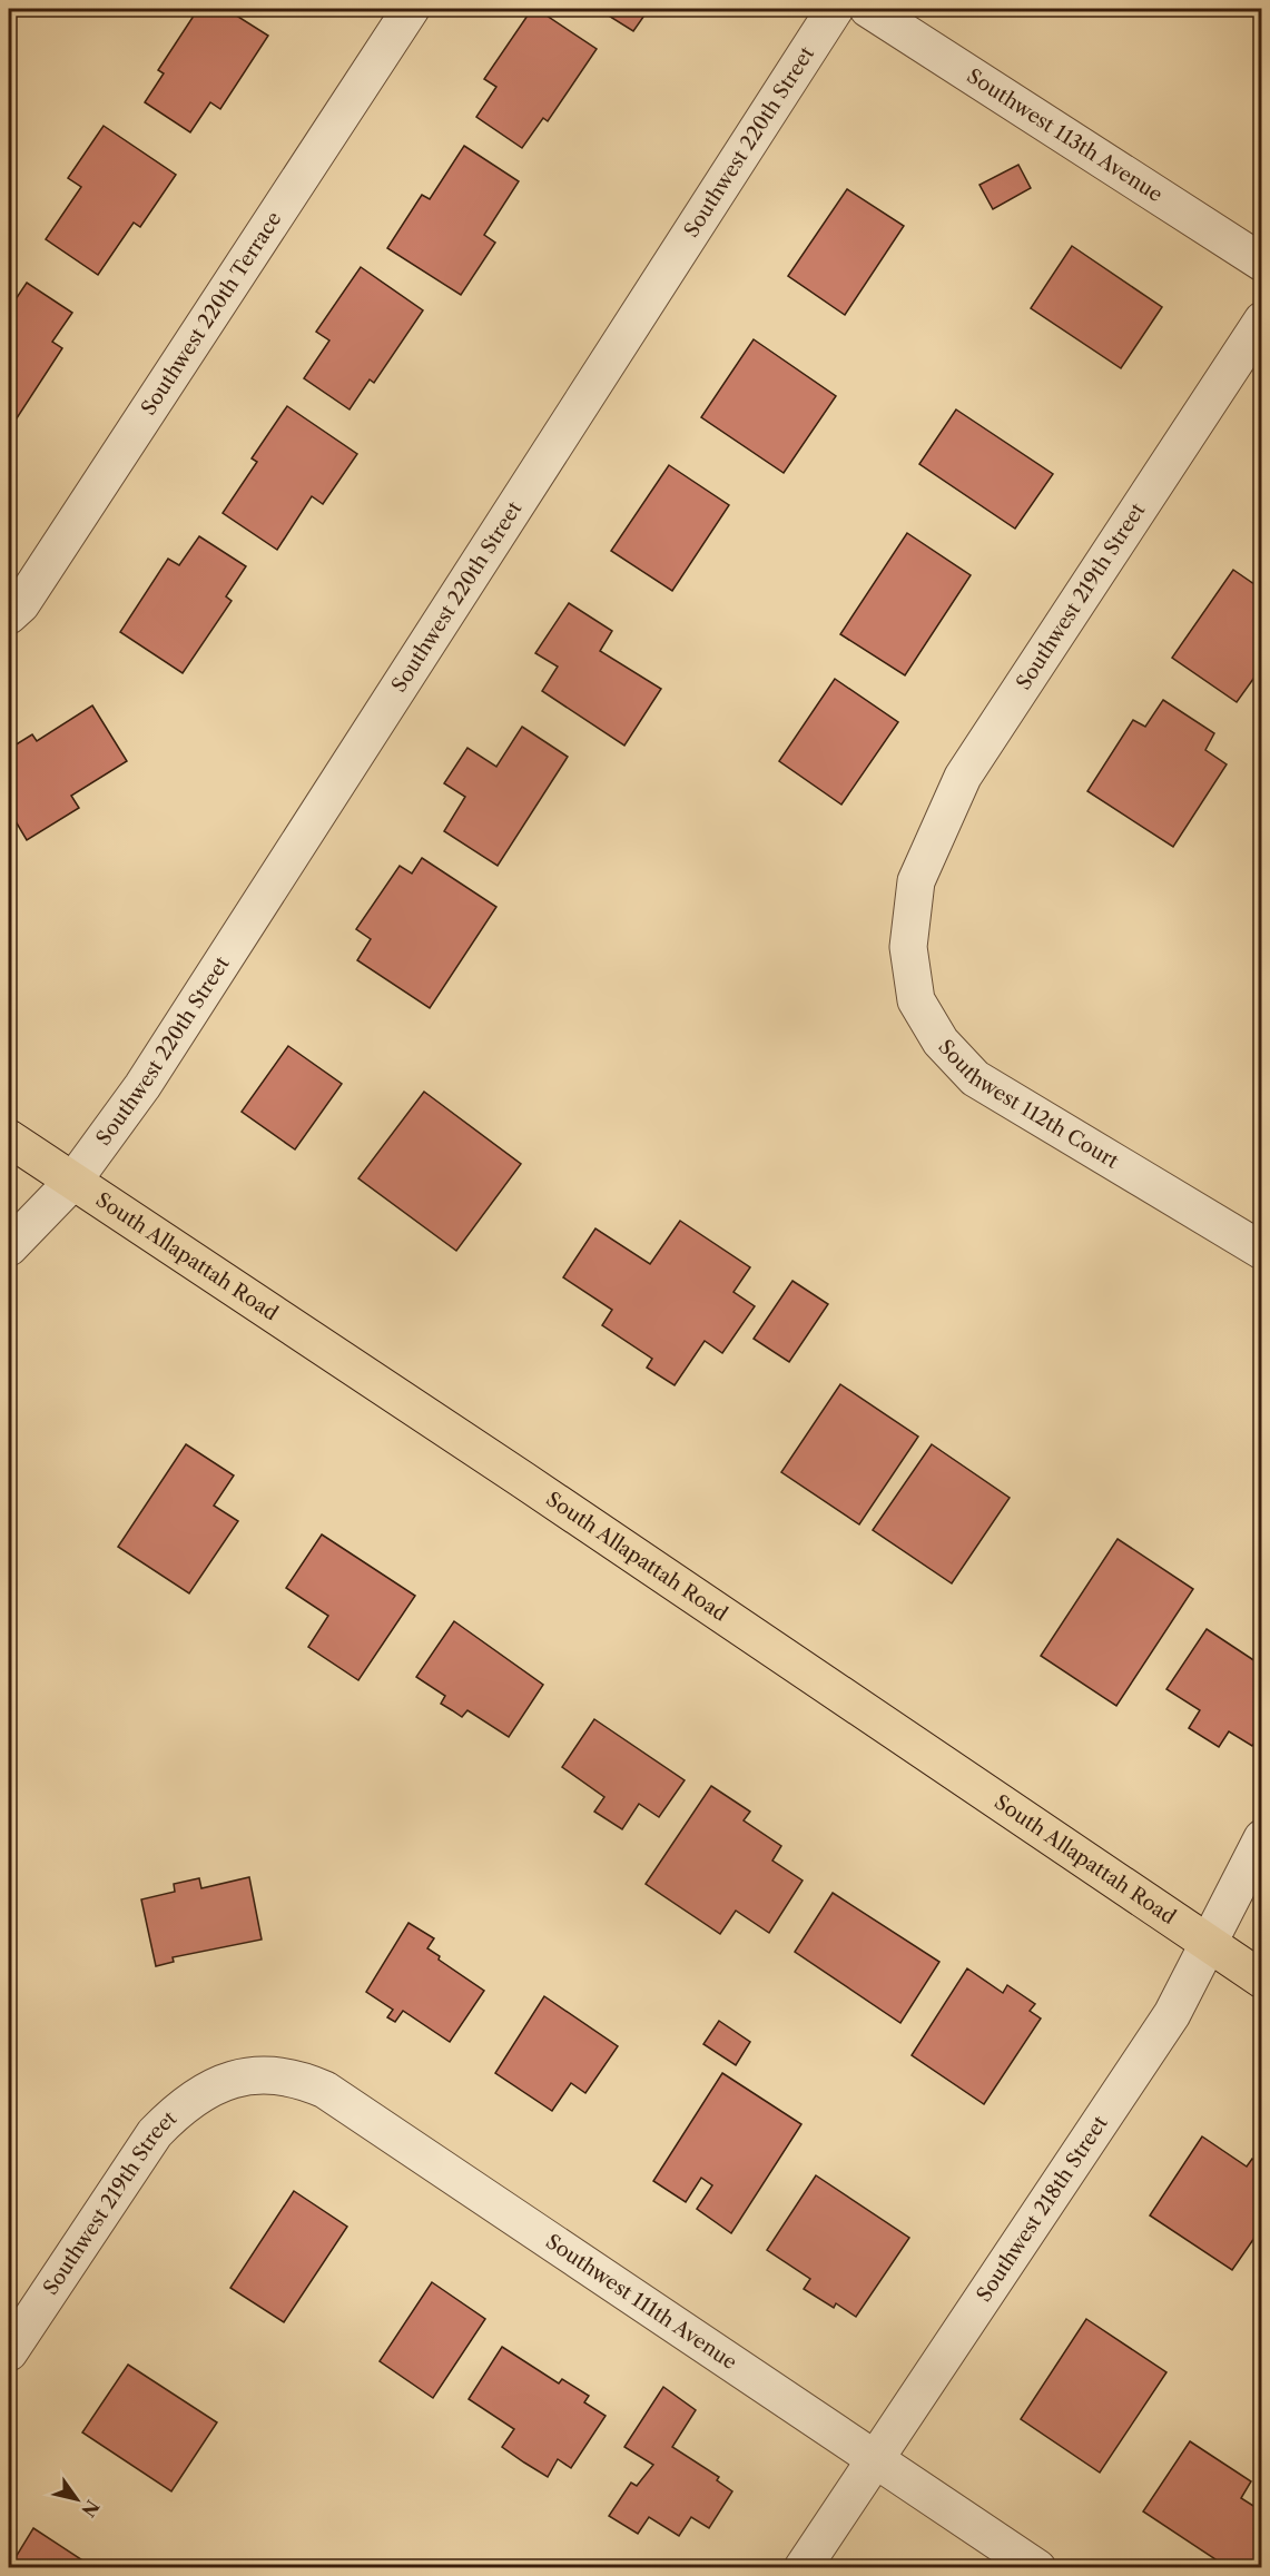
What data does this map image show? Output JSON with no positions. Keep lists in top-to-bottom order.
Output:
{
  "streets": {
    "main road": ["South Allapattah Road"],
    "street": [
      "Southwest 113th Avenue",
      "Southwest 220th Street",
      "Southwest 220th Terrace",
      "Southwest 219th Street",
      "Southwest 112th Court",
      "Southwest 218th Street",
      "Southwest 111th Avenue"
    ]
  },
  "crossings": [
    ["Southwest 220th Street", "South Allapattah Road"],
    ["Southwest 219th Street", "Southwest 112th Court"],
    ["Southwest 219th Street", "Southwest 111th Avenue"],
    ["South Allapattah Road", "Southwest 218th Street"],
    ["Southwest 218th Street", "Southwest 111th Avenue"]
  ],
  "north": "bottom right"
}
